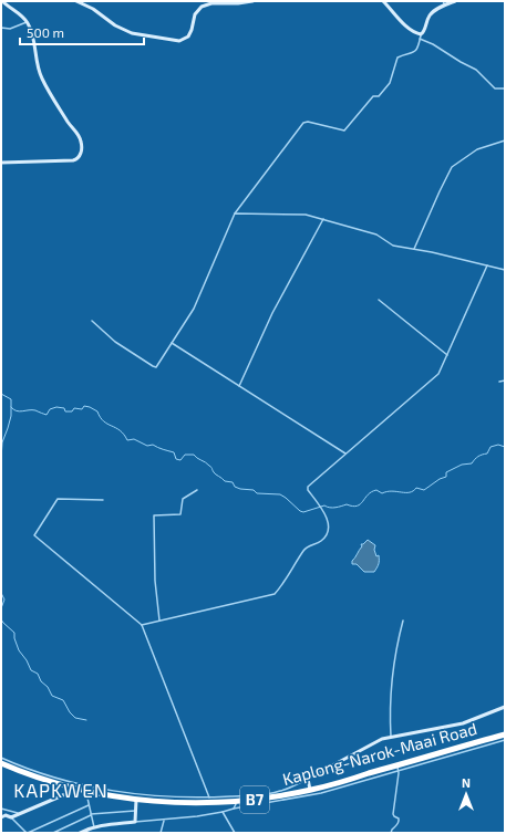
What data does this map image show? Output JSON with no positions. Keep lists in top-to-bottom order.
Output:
{
  "streets": {
    "highway": ["Kaplong-Narok-Maai Road", "B7"]
  },
  "districts": ["KAPKWEN"],
  "scale_bar": "500 m",
  "north": "top"
}
